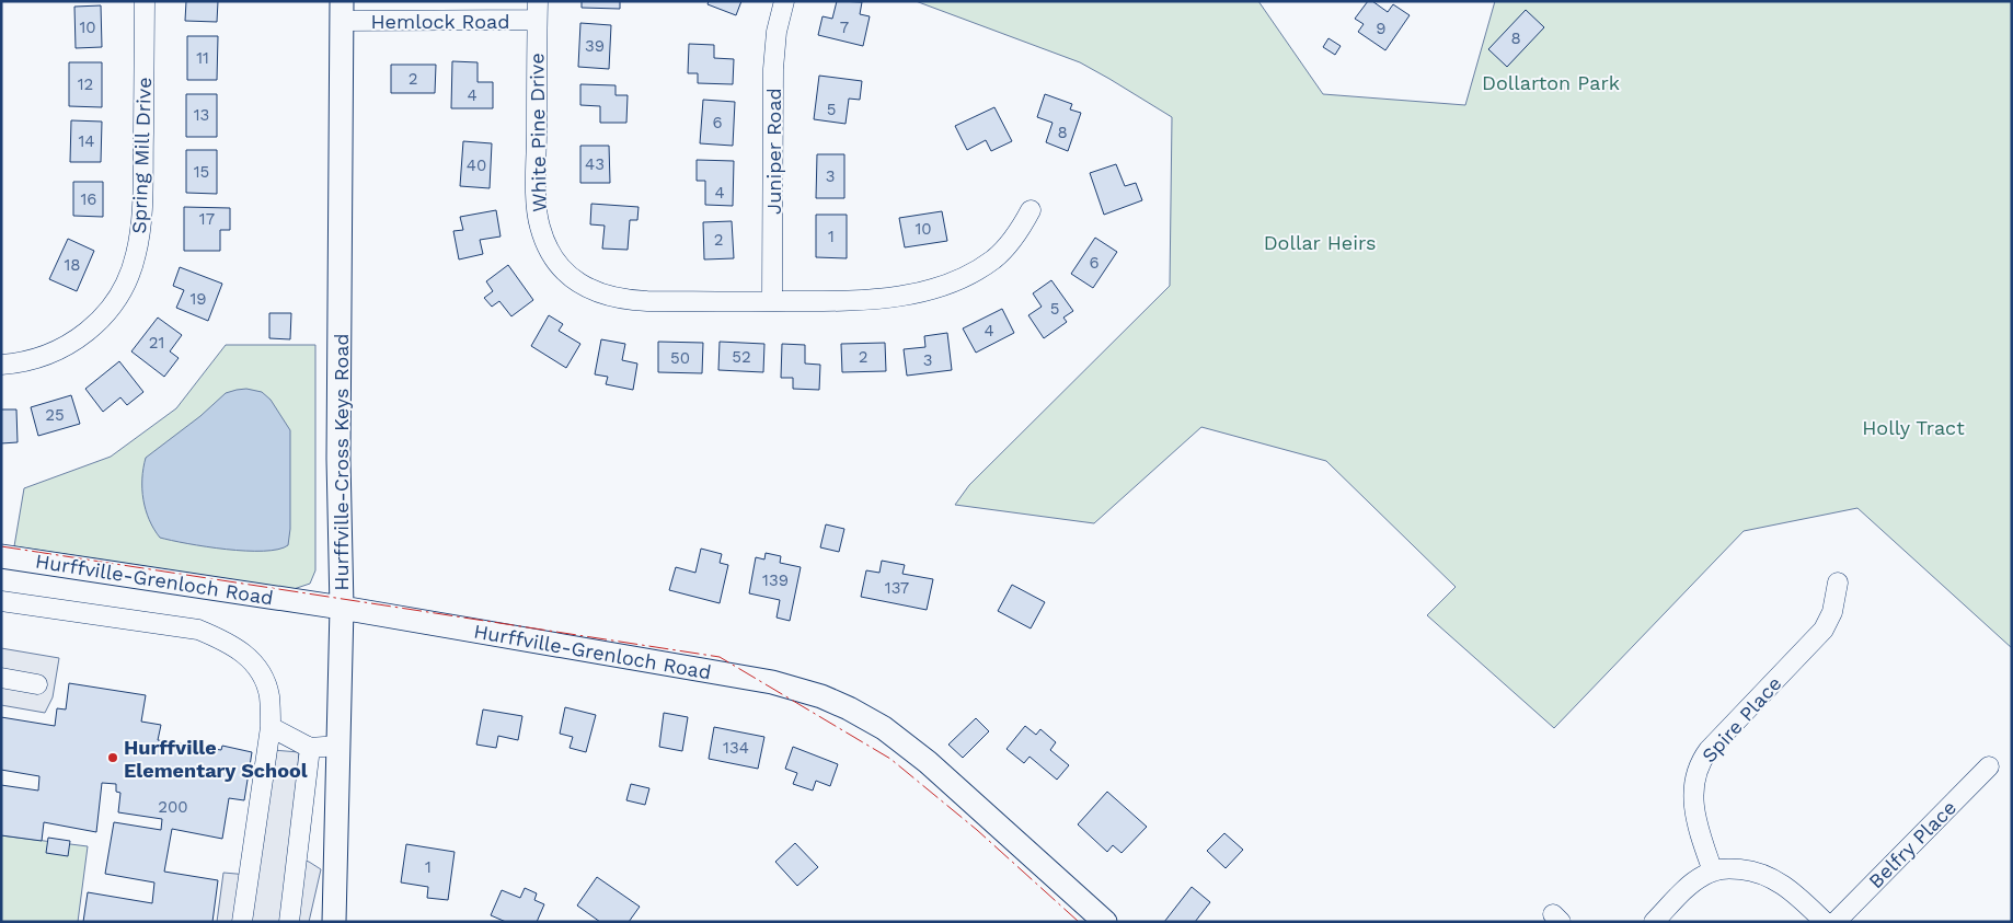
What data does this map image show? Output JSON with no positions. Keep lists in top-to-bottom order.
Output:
{
  "streets": {
    "main road": ["Hurffville-Cross Keys Road", "Hurffville-Grenloch Road"],
    "street": [
      "Hemlock Road",
      "White Pine Drive",
      "Juniper Road",
      "Spring Mill Drive",
      "Spire Place",
      "Belfry Place"
    ]
  },
  "crossings": [
    ["Hemlock Road", "White Pine Drive"],
    ["Hemlock Road", "Hurffville-Cross Keys Road"],
    ["White Pine Drive", "Juniper Road"],
    ["Hurffville-Cross Keys Road", "Hurffville-Grenloch Road"]
  ],
  "parks": ["Dollarton Park", "Dollar Heirs", "Holly Tract"],
  "places": ["Hurffville Elementary School"],
  "house_numbers": [
    "10",
    "7",
    "9",
    "8",
    "39",
    "11",
    "2",
    "12",
    "4",
    "5",
    "13",
    "6",
    "8",
    "14",
    "43",
    "40",
    "15",
    "3",
    "4",
    "16",
    "17",
    "10",
    "1",
    "2",
    "6",
    "18",
    "19",
    "5",
    "4",
    "21",
    "52",
    "2",
    "50",
    "3",
    "25",
    "139",
    "137",
    "134",
    "200",
    "1"
  ]
}
